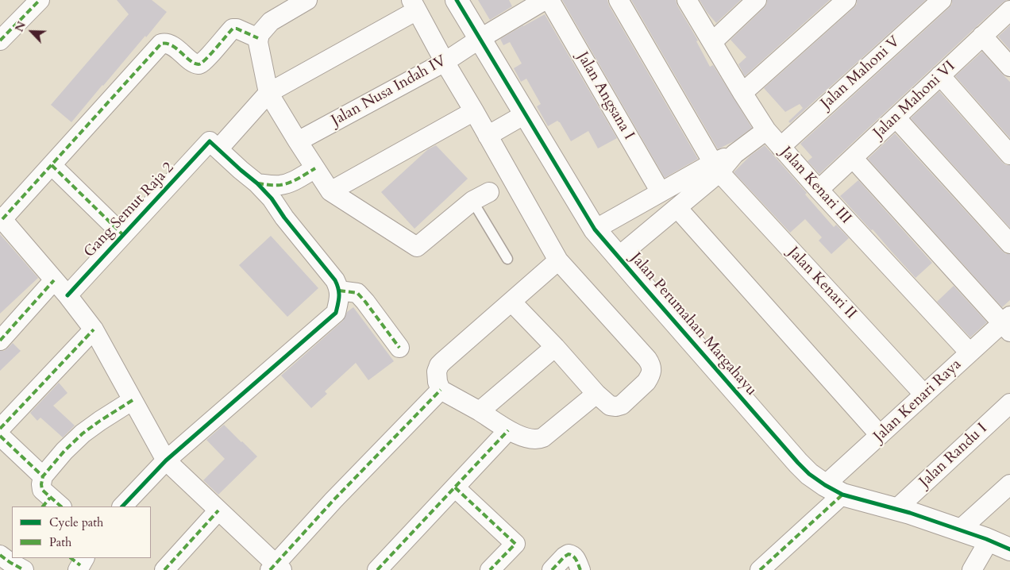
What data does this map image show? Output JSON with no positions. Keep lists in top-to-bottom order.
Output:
{
  "streets": {
    "street": [
      "Jalan Mahoni V",
      "Jalan Nusa Indah IV",
      "Jalan Angsana I",
      "Jalan Mahoni VI",
      "Jalan Kenari III",
      "Gang Semut Raja 2",
      "Jalan Kenari II",
      "Jalan Perumahan Margahayu",
      "Jalan Kenari Raya",
      "Jalan Randu I"
    ]
  },
  "crossings": [
    ["Jalan Mahoni V", "Jalan Kenari III"],
    ["Jalan Nusa Indah IV", "Jalan Perumahan Margahayu"],
    ["Jalan Mahoni VI", "Jalan Kenari III"],
    ["Jalan Kenari III", "Jalan Kenari Raya"],
    ["Jalan Kenari II", "Jalan Kenari Raya"],
    ["Jalan Perumahan Margahayu", "Jalan Kenari Raya"],
    ["Jalan Perumahan Margahayu", "Jalan Randu I"]
  ],
  "legend": ["Cycle path", "Path"],
  "north": "top left"
}
